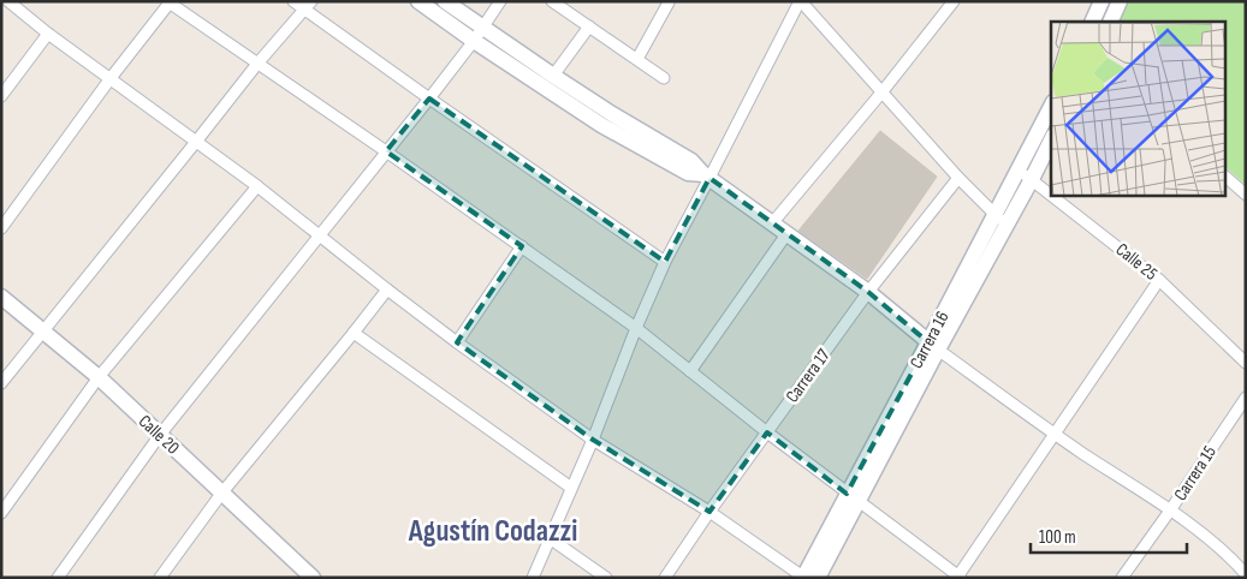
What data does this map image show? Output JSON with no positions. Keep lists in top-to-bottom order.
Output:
{
  "streets": {
    "street": [
      "Calle 25",
      "Carrera 16",
      "Carrera 17",
      "Calle 20",
      "Carrera 15"
    ]
  },
  "crossings": [
    ["Calle 25", "Carrera 16"]
  ],
  "districts": ["Agustín Codazzi"],
  "scale_bar": "100 m"
}
